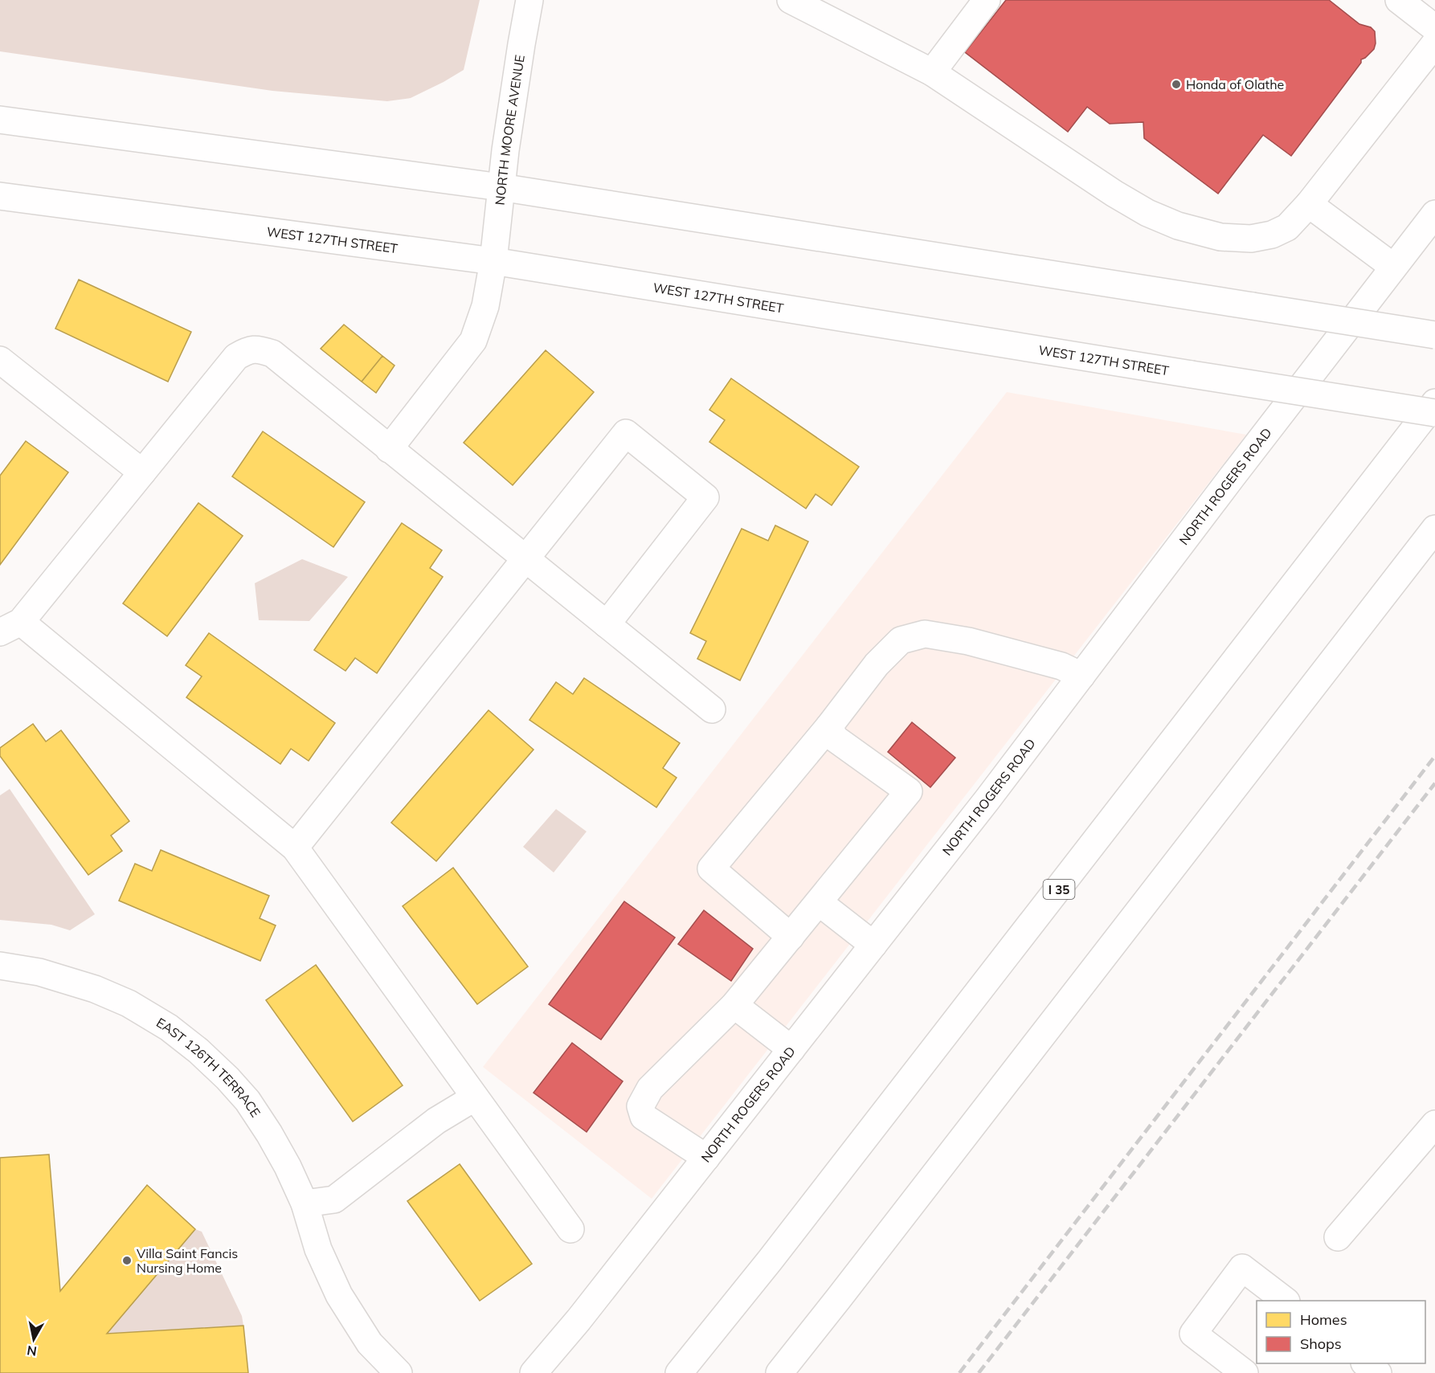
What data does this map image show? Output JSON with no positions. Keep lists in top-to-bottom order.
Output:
{
  "streets": {
    "main road": [
      "NORTH MOORE AVENUE",
      "WEST 127TH STREET",
      "NORTH ROGERS ROAD",
      "I 35",
      "EAST 126TH TERRACE"
    ]
  },
  "crossings": [
    ["NORTH MOORE AVENUE", "WEST 127TH STREET"]
  ],
  "places": ["Honda of Olathe", "Villa Saint Fancis Nursing Home"],
  "legend": ["Homes", "Shops"],
  "north": "bottom"
}
